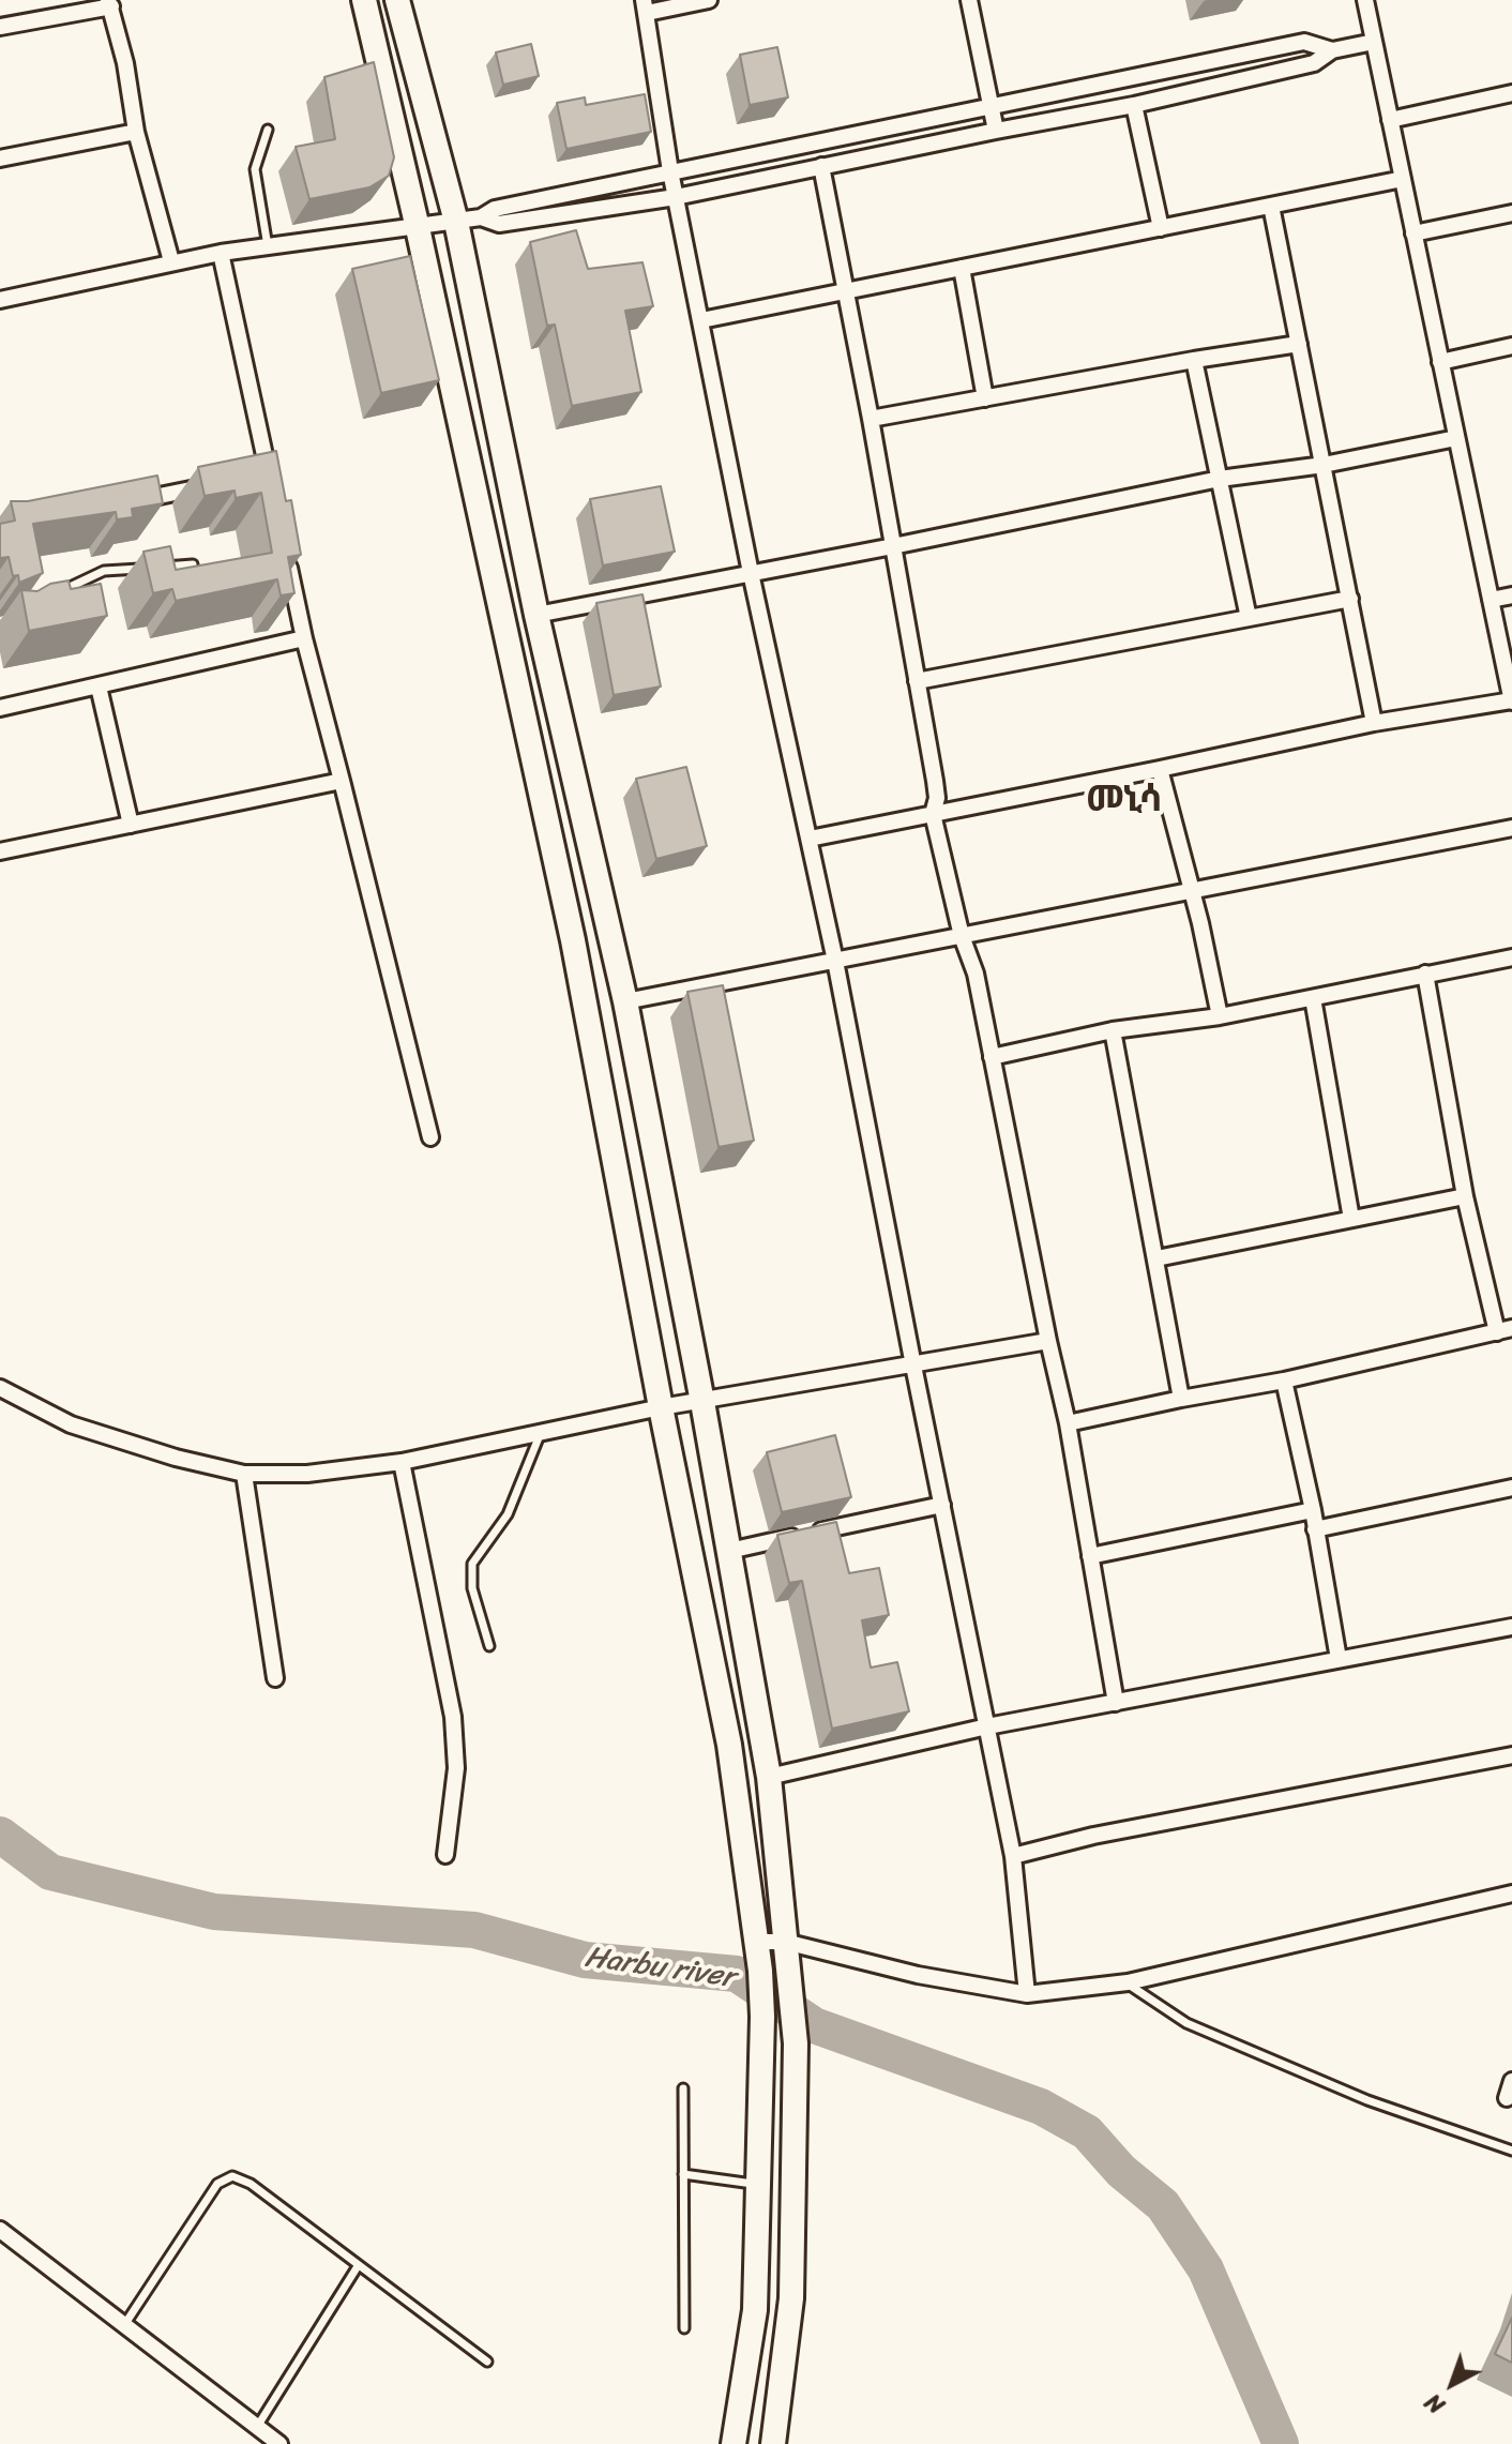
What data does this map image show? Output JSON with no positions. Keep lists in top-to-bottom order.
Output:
{
  "districts": ["መኒሳ"],
  "water": ["Harbu river"],
  "north": "bottom left"
}
